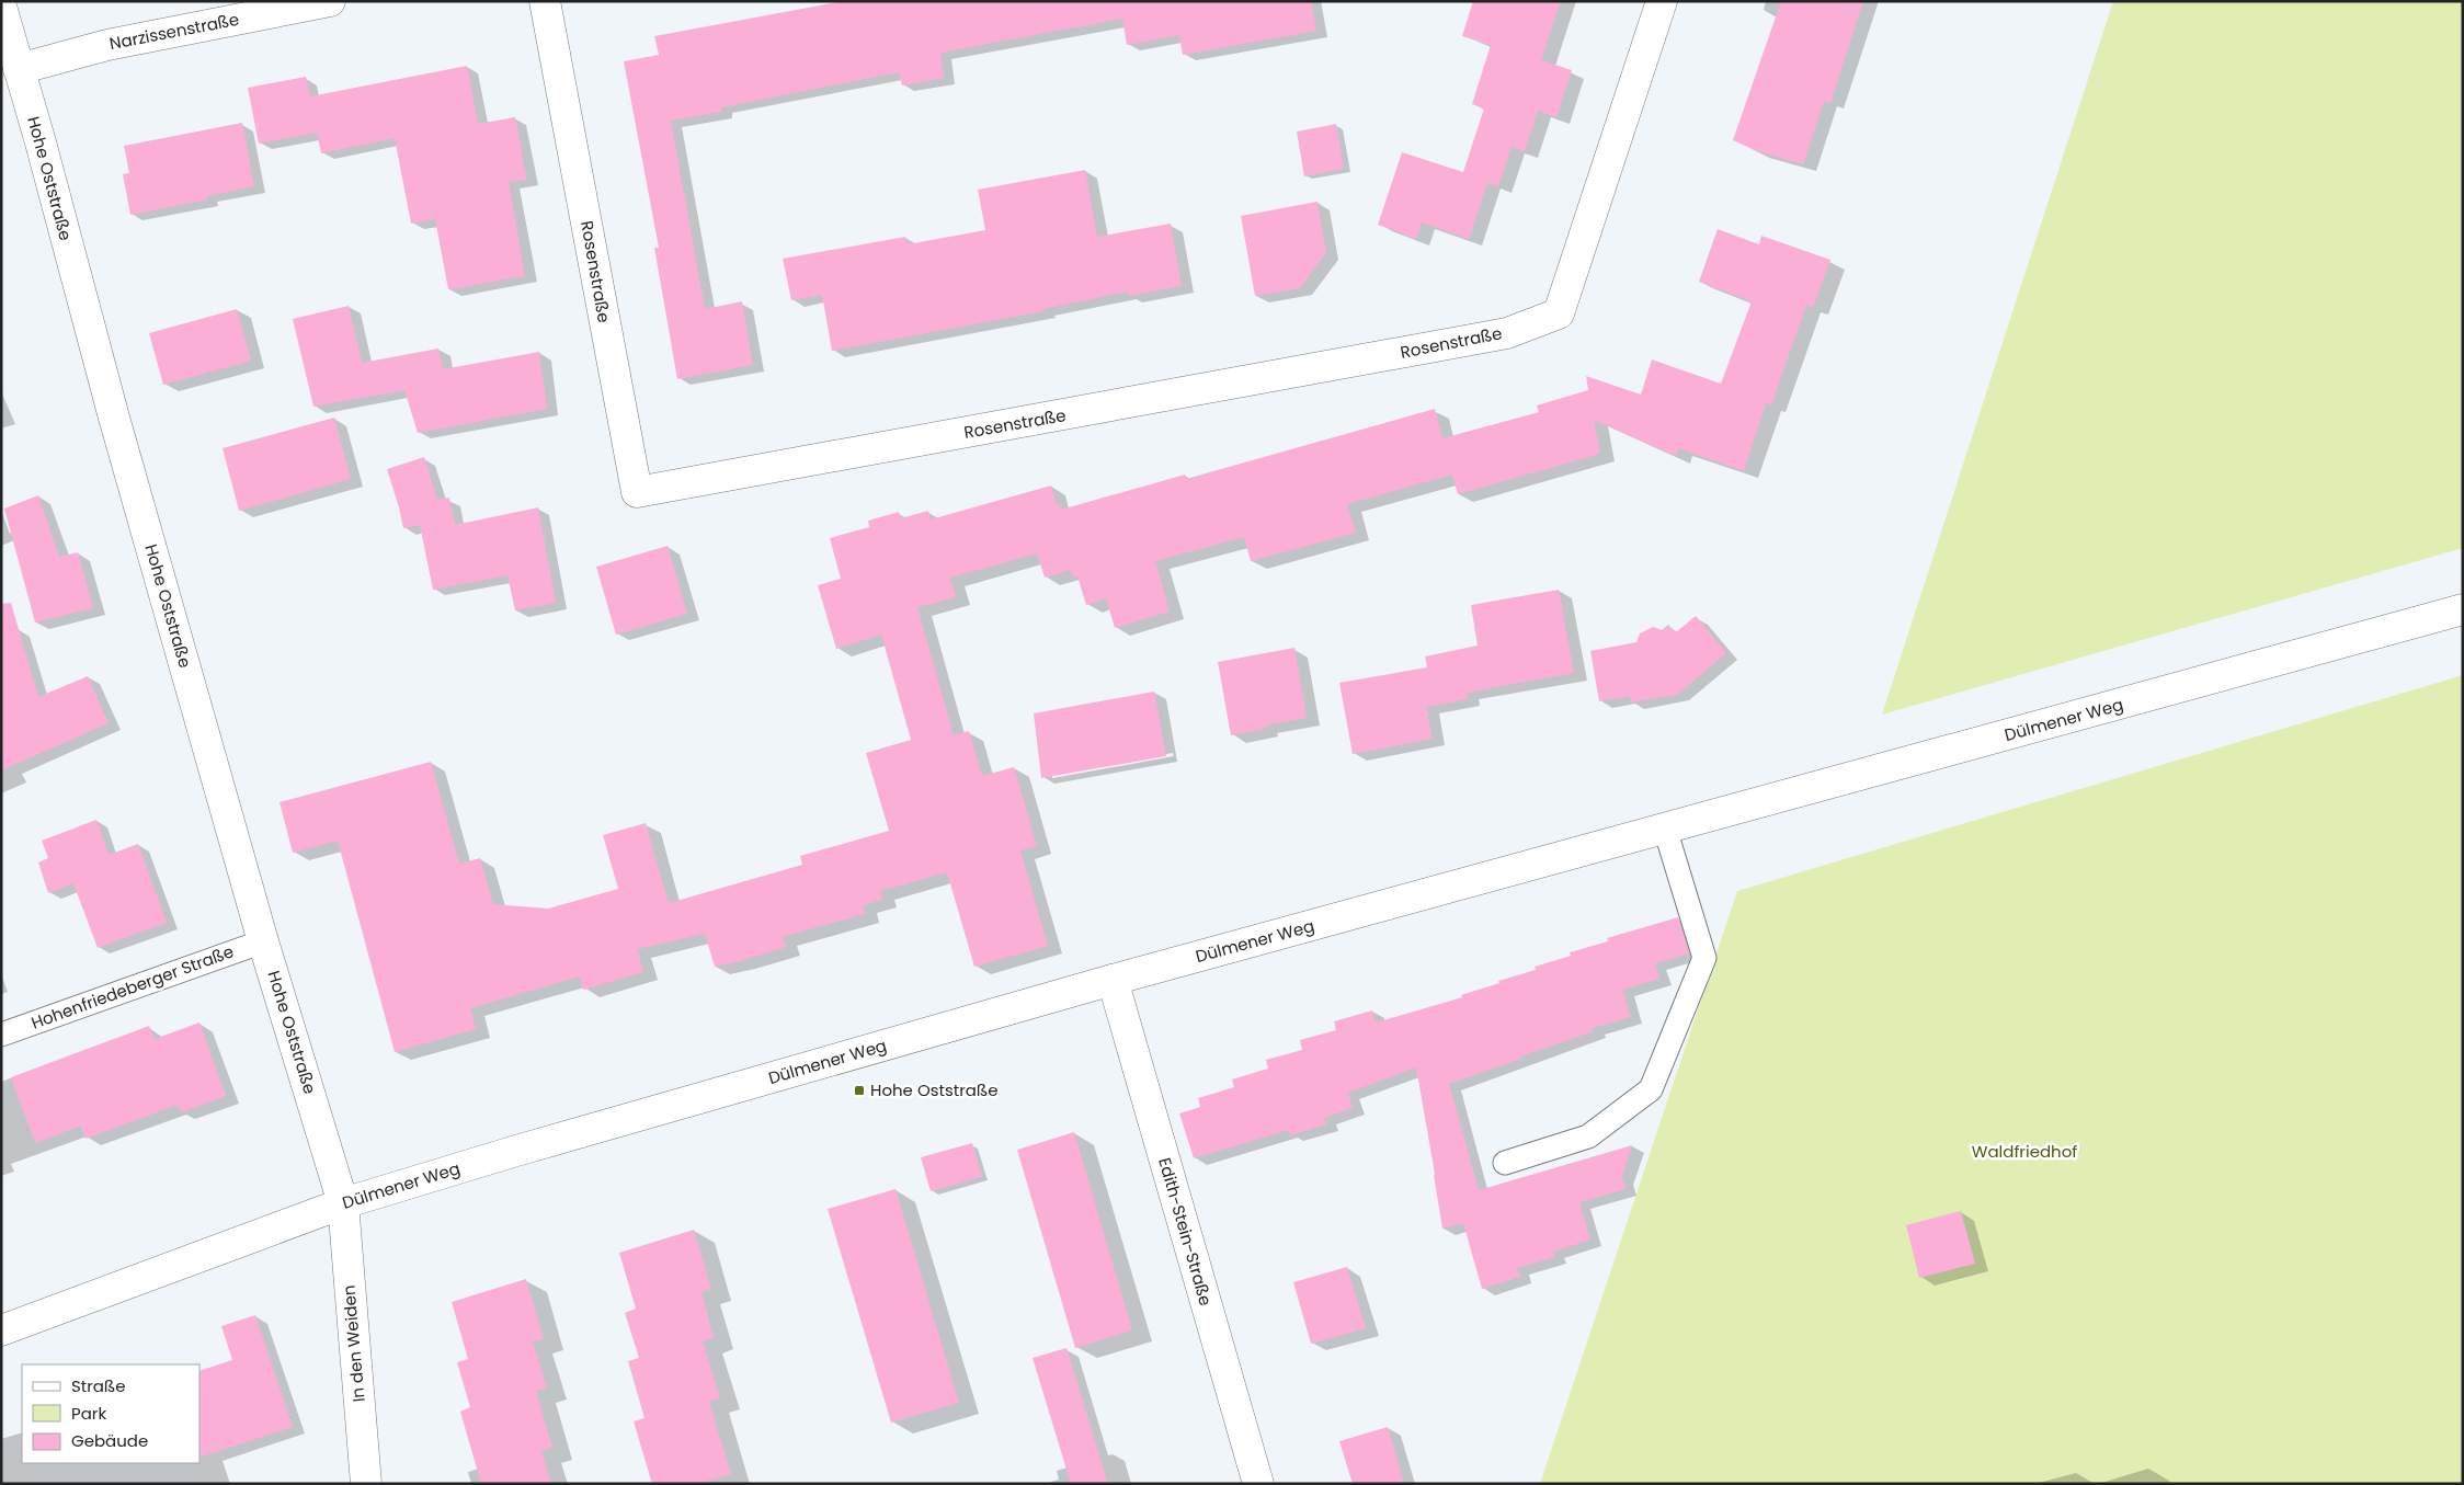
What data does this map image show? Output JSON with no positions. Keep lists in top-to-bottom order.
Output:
{
  "streets": {
    "street": [
      "Narzissenstraße",
      "Hohe Oststraße",
      "Rosenstraße",
      "Dülmener Weg",
      "Edith-Stein-Straße",
      "In den Weiden"
    ],
    "lane": ["Hohenfriedeberger Straße"]
  },
  "crossings": [
    ["Narzissenstraße", "Hohe Oststraße"],
    ["Hohe Oststraße", "Dülmener Weg"],
    ["Hohe Oststraße", "Hohenfriedeberger Straße"],
    ["Hohe Oststraße", "In den Weiden"],
    ["Dülmener Weg", "Edith-Stein-Straße"],
    ["Dülmener Weg", "In den Weiden"]
  ],
  "parks": ["Waldfriedhof"],
  "places": {
    "transit": ["Hohe Oststraße"]
  },
  "legend": ["Straße", "Park", "Gebäude"]
}
